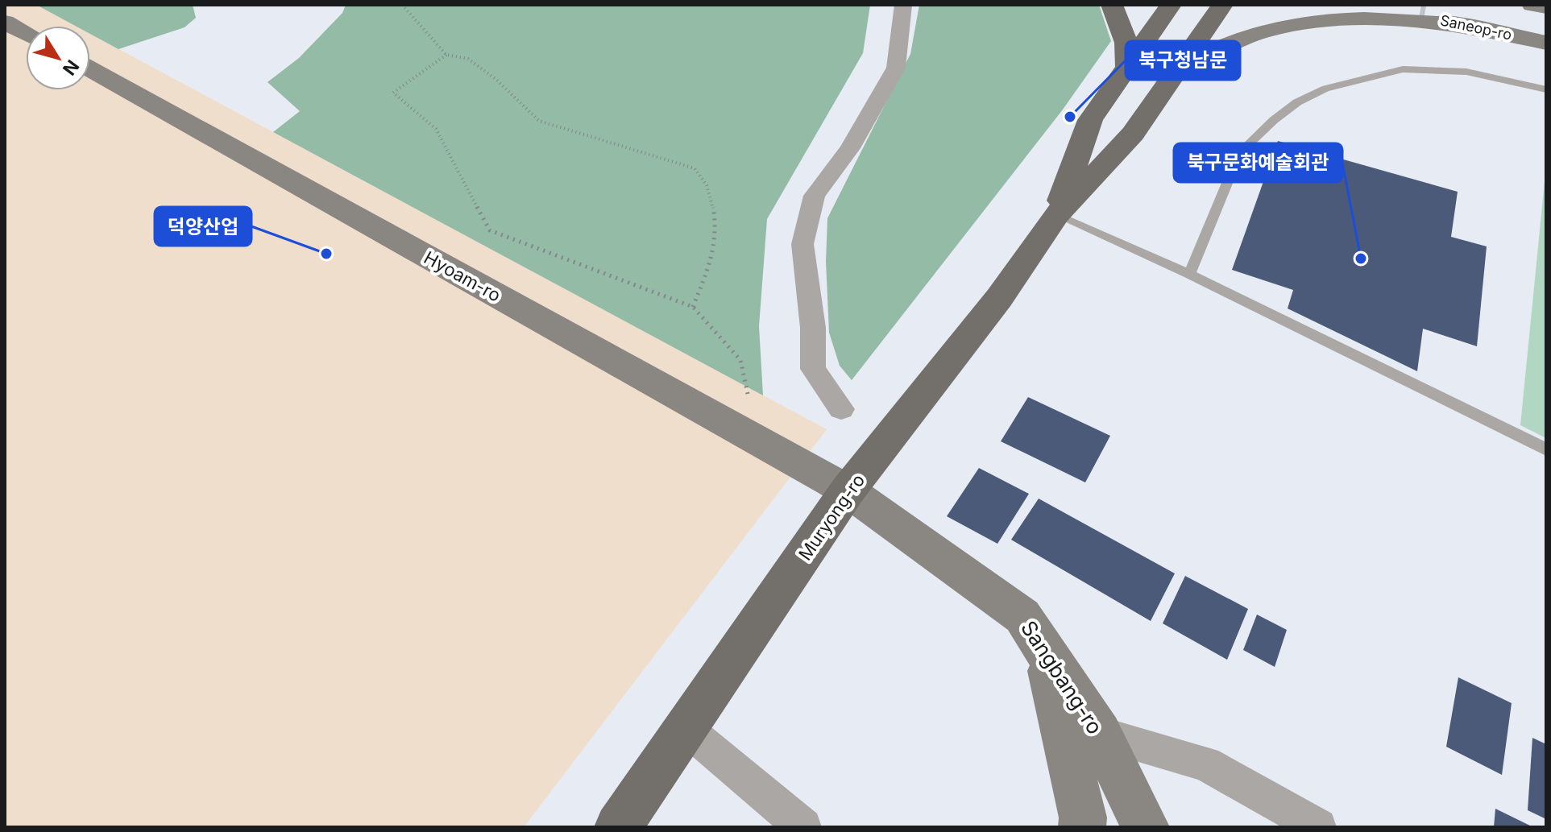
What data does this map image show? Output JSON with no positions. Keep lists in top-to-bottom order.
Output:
{
  "streets": {
    "main road": ["Muryong-ro"],
    "street": ["Saneop-ro", "Hyoam-ro", "Sangbang-ro"]
  },
  "crossings": [
    ["Hyoam-ro", "Muryong-ro"],
    ["Hyoam-ro", "Sangbang-ro"],
    ["Muryong-ro", "Sangbang-ro"]
  ],
  "places": ["북구청남문", "덕양산업", "북구문화예술회관"],
  "north": "bottom right"
}
